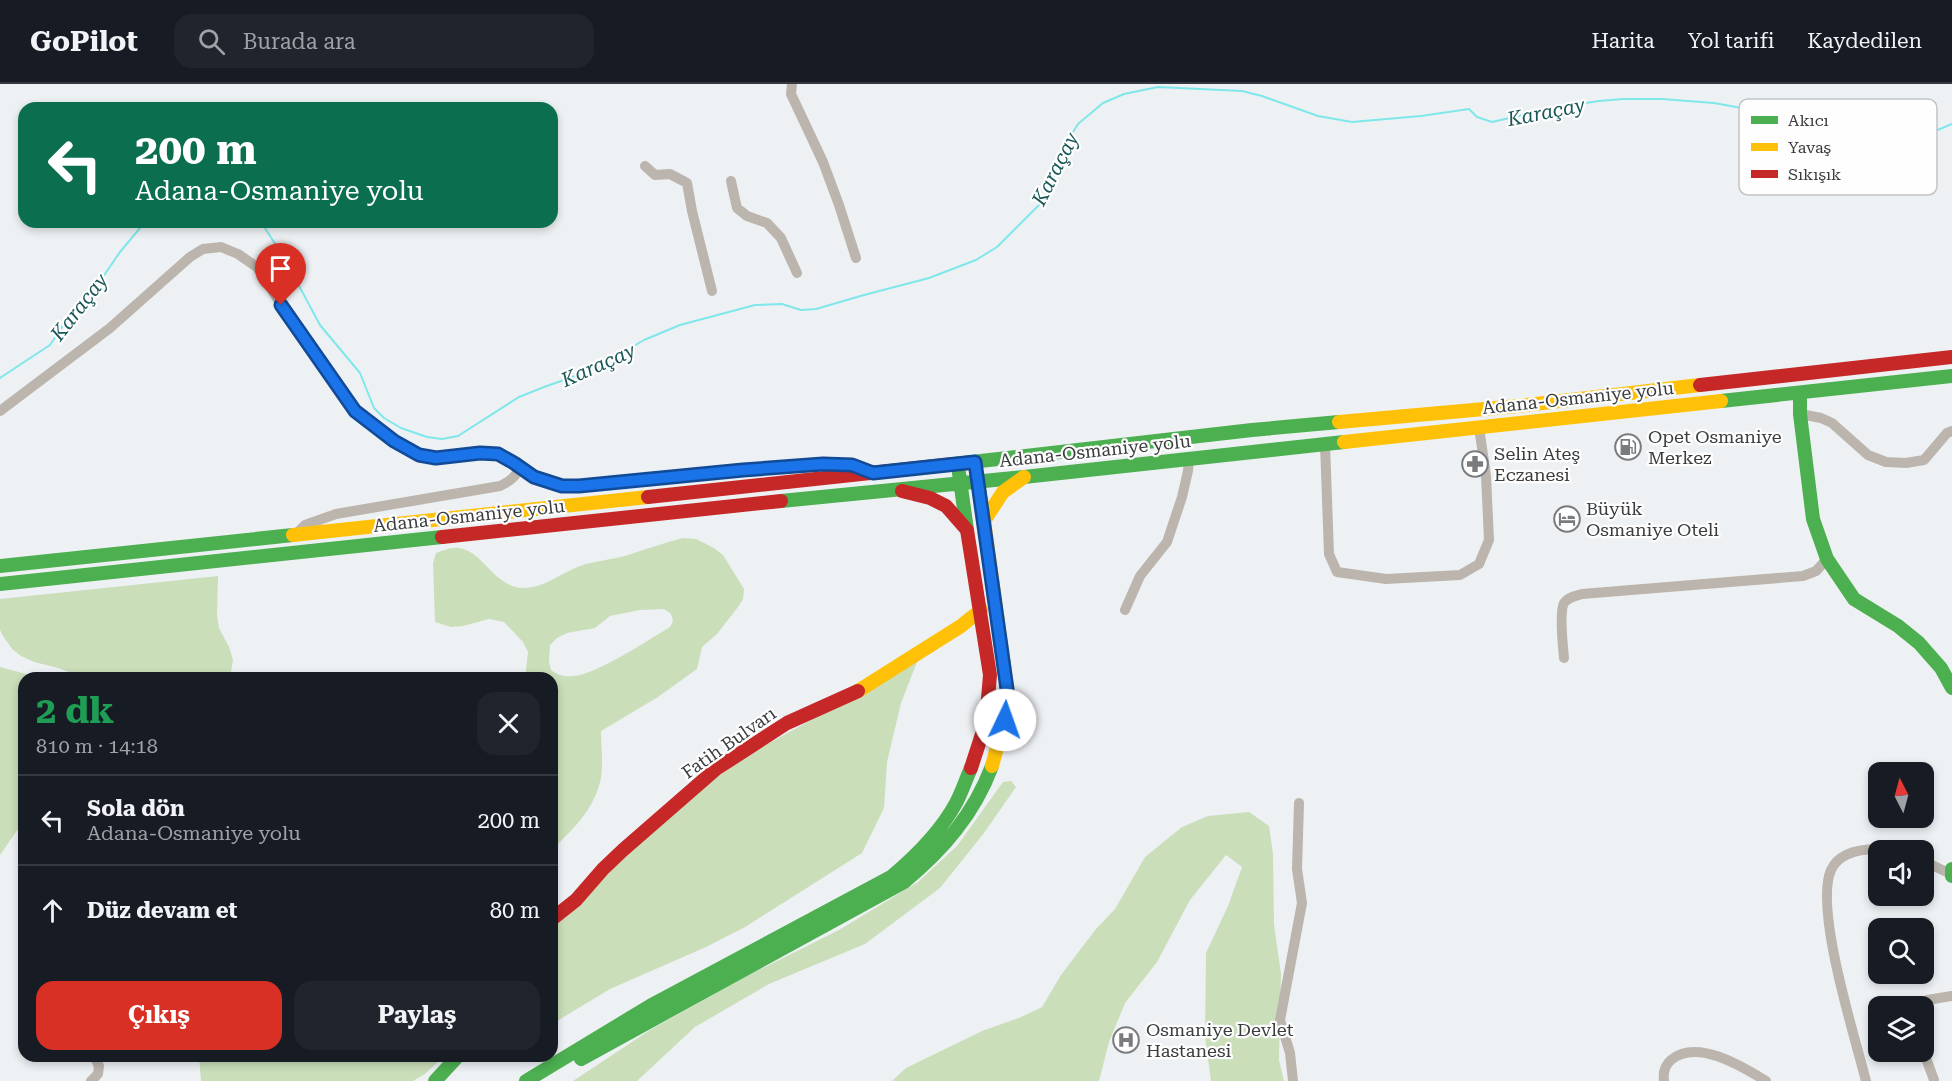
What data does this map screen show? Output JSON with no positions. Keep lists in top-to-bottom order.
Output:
{
  "streets": {
    "main road": ["Adana-Osmaniye yolu", "Fatih Bulvarı"]
  },
  "water": ["Karaçay"],
  "places": {
    "fuel station": ["Opet Osmaniye Merkez"],
    "pharmacy": ["Selin Ateş Eczanesi"],
    "hotel": ["Büyük Osmaniye Oteli"],
    "hospital": ["Osmaniye Devlet Hastanesi"]
  },
  "legend": ["Akıcı", "Yavaş", "Sıkışık"],
  "north": "top",
  "page": {
    "header": "GoPilot",
    "search": "Burada ara",
    "nav": ["Harita", "Yol tarifi", "Kaydedilen"],
    "turn": ["200 m", "Adana-Osmaniye yolu"],
    "heading": ["2 dk", "810 m · 14:18"],
    "list": [
      {
        "name": "Sola dön",
        "note": "Adana-Osmaniye yolu",
        "value": "200 m"
      },
      {
        "name": "Düz devam et",
        "value": "80 m"
      }
    ],
    "buttons": ["Çıkış", "Paylaş"]
  }
}
